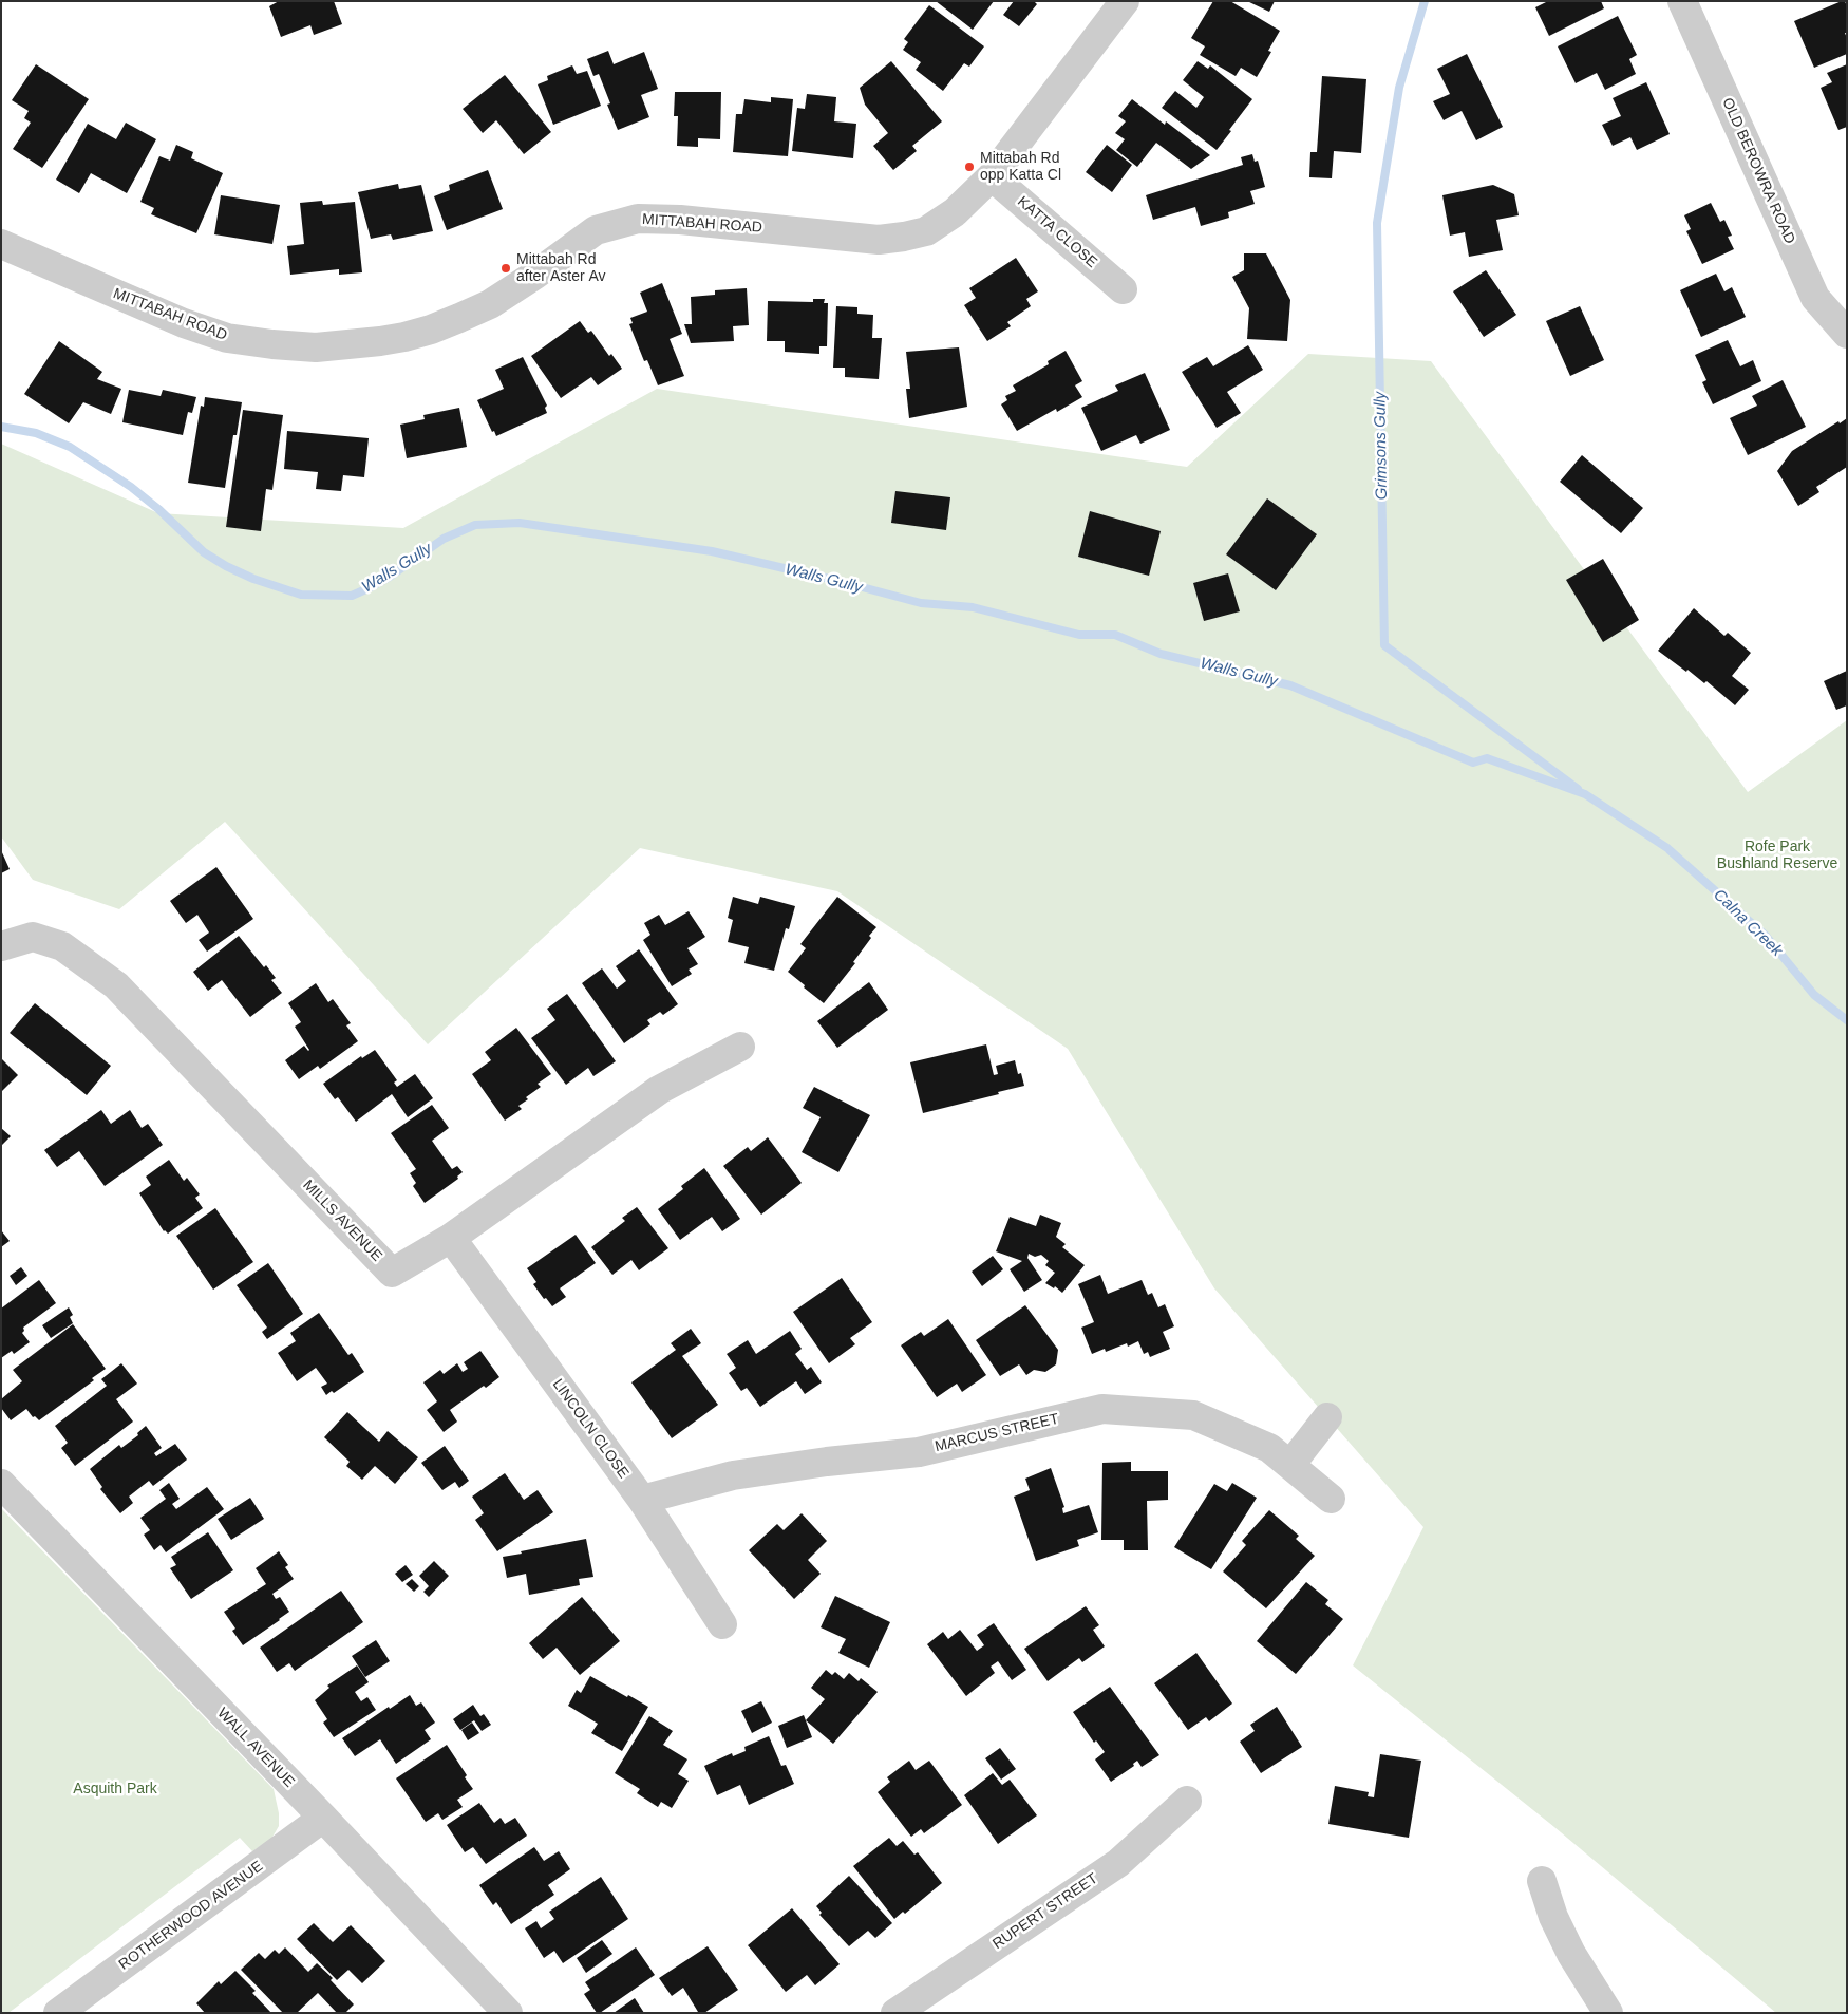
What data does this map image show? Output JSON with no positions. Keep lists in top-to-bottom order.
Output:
{
  "streets": {
    "street": [
      "OLD BEROWRA ROAD",
      "MITTABAH ROAD",
      "KATTA CLOSE",
      "MILLS AVENUE",
      "LINCOLN CLOSE",
      "MARCUS STREET",
      "WALL AVENUE",
      "RUPERT STREET",
      "ROTHERWOOD AVENUE"
    ]
  },
  "crossings": [
    ["MITTABAH ROAD", "KATTA CLOSE"],
    ["MILLS AVENUE", "LINCOLN CLOSE"],
    ["LINCOLN CLOSE", "MARCUS STREET"],
    ["WALL AVENUE", "ROTHERWOOD AVENUE"]
  ],
  "water": ["Grimsons Gully", "Walls Gully", "Calna Creek"],
  "parks": ["Rofe Park Bushland Reserve", "Asquith Park"],
  "places": ["Mittabah Rd opp Katta Cl", "Mittabah Rd after Aster Av"]
}
